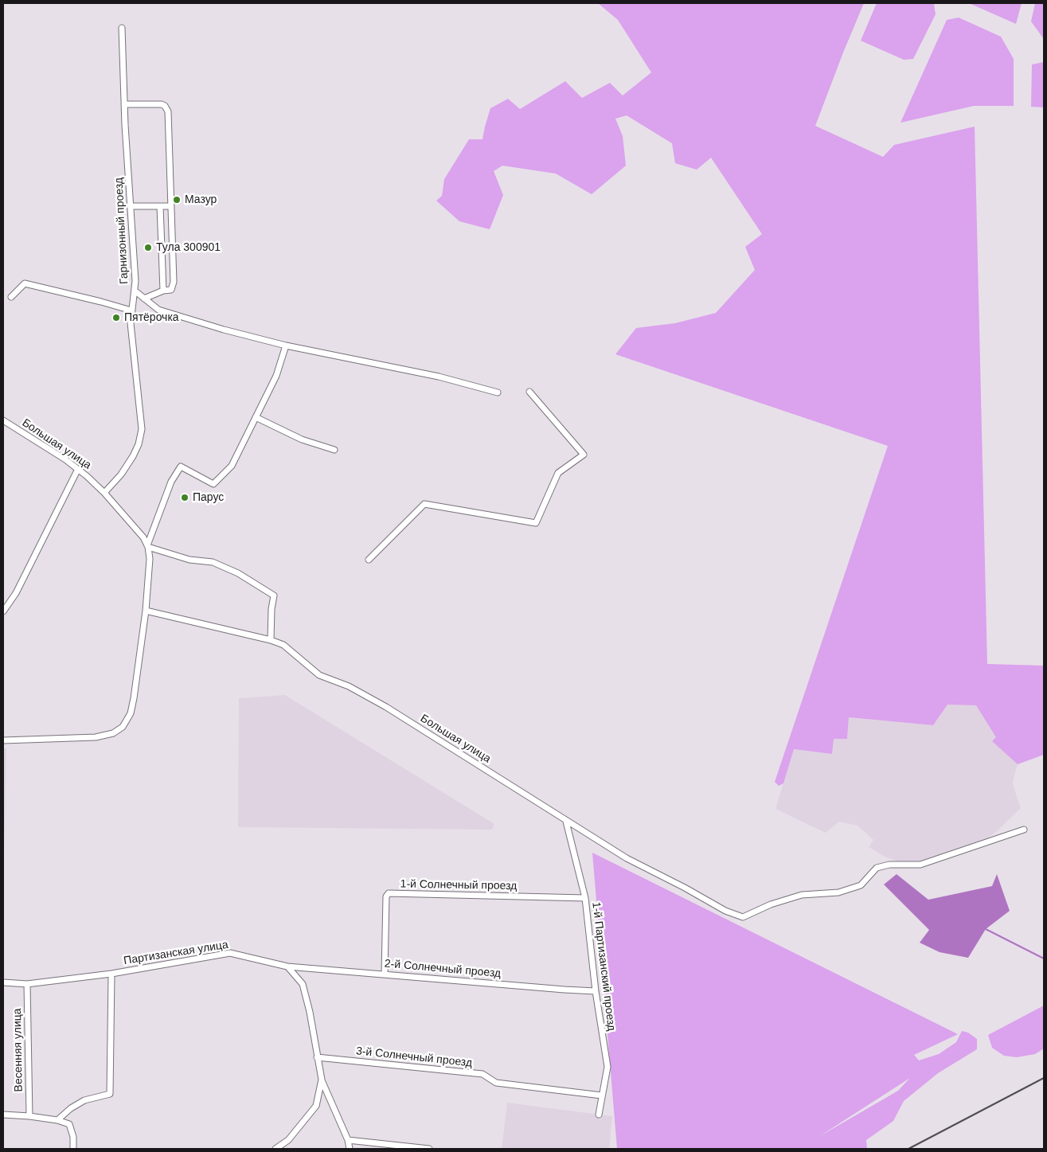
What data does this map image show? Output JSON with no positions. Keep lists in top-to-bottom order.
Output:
{
  "streets": {
    "street": [
      "Гарнизонный проезд",
      "Большая улица",
      "1-й Солнечный проезд",
      "Партизанская улица",
      "1-й Партизанский проезд",
      "2-й Солнечный проезд",
      "Весенняя улица",
      "3-й Солнечный проезд"
    ]
  },
  "crossings": [
    ["Гарнизонный проезд", "Большая улица"],
    ["Большая улица", "1-й Партизанский проезд"],
    ["1-й Солнечный проезд", "1-й Партизанский проезд"],
    ["1-й Солнечный проезд", "2-й Солнечный проезд"],
    ["Партизанская улица", "2-й Солнечный проезд"],
    ["Партизанская улица", "Весенняя улица"],
    ["1-й Партизанский проезд", "2-й Солнечный проезд"],
    ["1-й Партизанский проезд", "3-й Солнечный проезд"]
  ],
  "places": [
    "Мазур",
    "Тула 300901",
    "Пятёрочка",
    "Парус"
  ]
}
